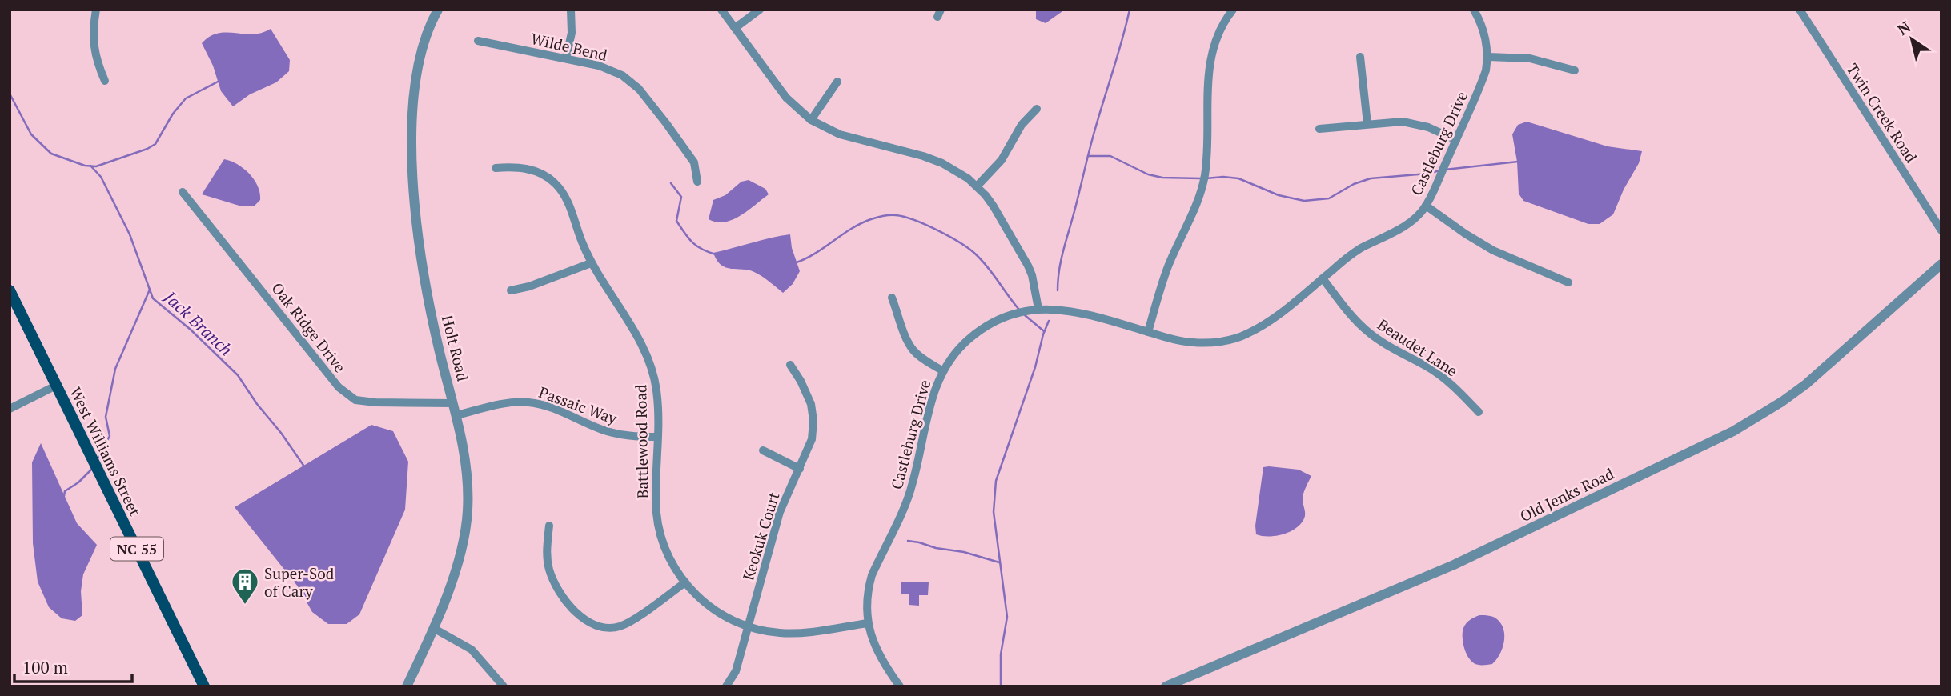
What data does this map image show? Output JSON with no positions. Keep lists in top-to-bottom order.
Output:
{
  "streets": {
    "main road": ["West Williams Street", "NC 55"],
    "street": [
      "Wilde Bend",
      "Twin Creek Road",
      "Castleburg Drive",
      "Oak Ridge Drive",
      "Beaudet Lane",
      "Holt Road",
      "Passaic Way",
      "Battlewood Road",
      "Old Jenks Road",
      "Keokuk Court"
    ]
  },
  "crossings": [
    ["Castleburg Drive", "Beaudet Lane"],
    ["Castleburg Drive", "Battlewood Road"],
    ["Oak Ridge Drive", "Holt Road"],
    ["Holt Road", "Passaic Way"],
    ["Passaic Way", "Battlewood Road"],
    ["Battlewood Road", "Keokuk Court"]
  ],
  "water": ["Jack Branch"],
  "places": {
    "building": ["Super-Sod of Cary"]
  },
  "scale_bar": "100 m",
  "north": "top left"
}
